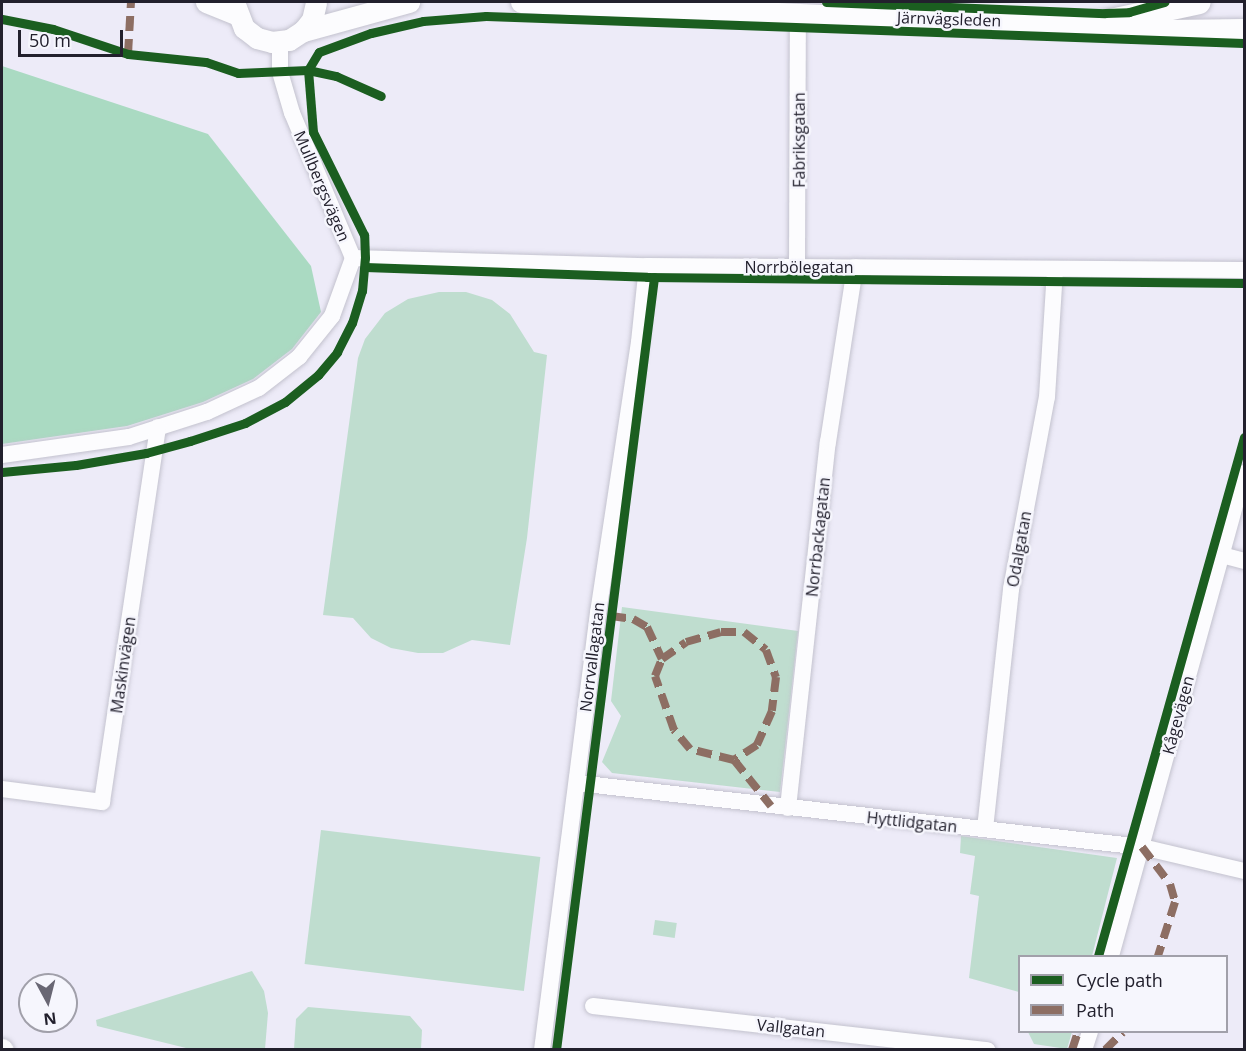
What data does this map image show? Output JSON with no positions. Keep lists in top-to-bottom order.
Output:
{
  "streets": {
    "main road": ["Järnvägsleden"],
    "street": [
      "Fabriksgatan",
      "Mullbergsvägen",
      "Norrbölegatan",
      "Norrbackagatan",
      "Odalgatan",
      "Norrvallagatan",
      "Maskinvägen",
      "Kågevägen",
      "Hyttlidgatan",
      "Vallgatan"
    ]
  },
  "crossings": [
    ["Järnvägsleden", "Fabriksgatan"],
    ["Fabriksgatan", "Norrbölegatan"],
    ["Mullbergsvägen", "Norrbölegatan"],
    ["Mullbergsvägen", "Maskinvägen"],
    ["Norrbölegatan", "Norrbackagatan"],
    ["Norrbölegatan", "Odalgatan"],
    ["Norrbölegatan", "Norrvallagatan"],
    ["Norrbackagatan", "Hyttlidgatan"],
    ["Odalgatan", "Hyttlidgatan"],
    ["Norrvallagatan", "Hyttlidgatan"],
    ["Kågevägen", "Hyttlidgatan"]
  ],
  "legend": ["Cycle path", "Path"],
  "scale_bar": "50 m",
  "north": "bottom"
}
